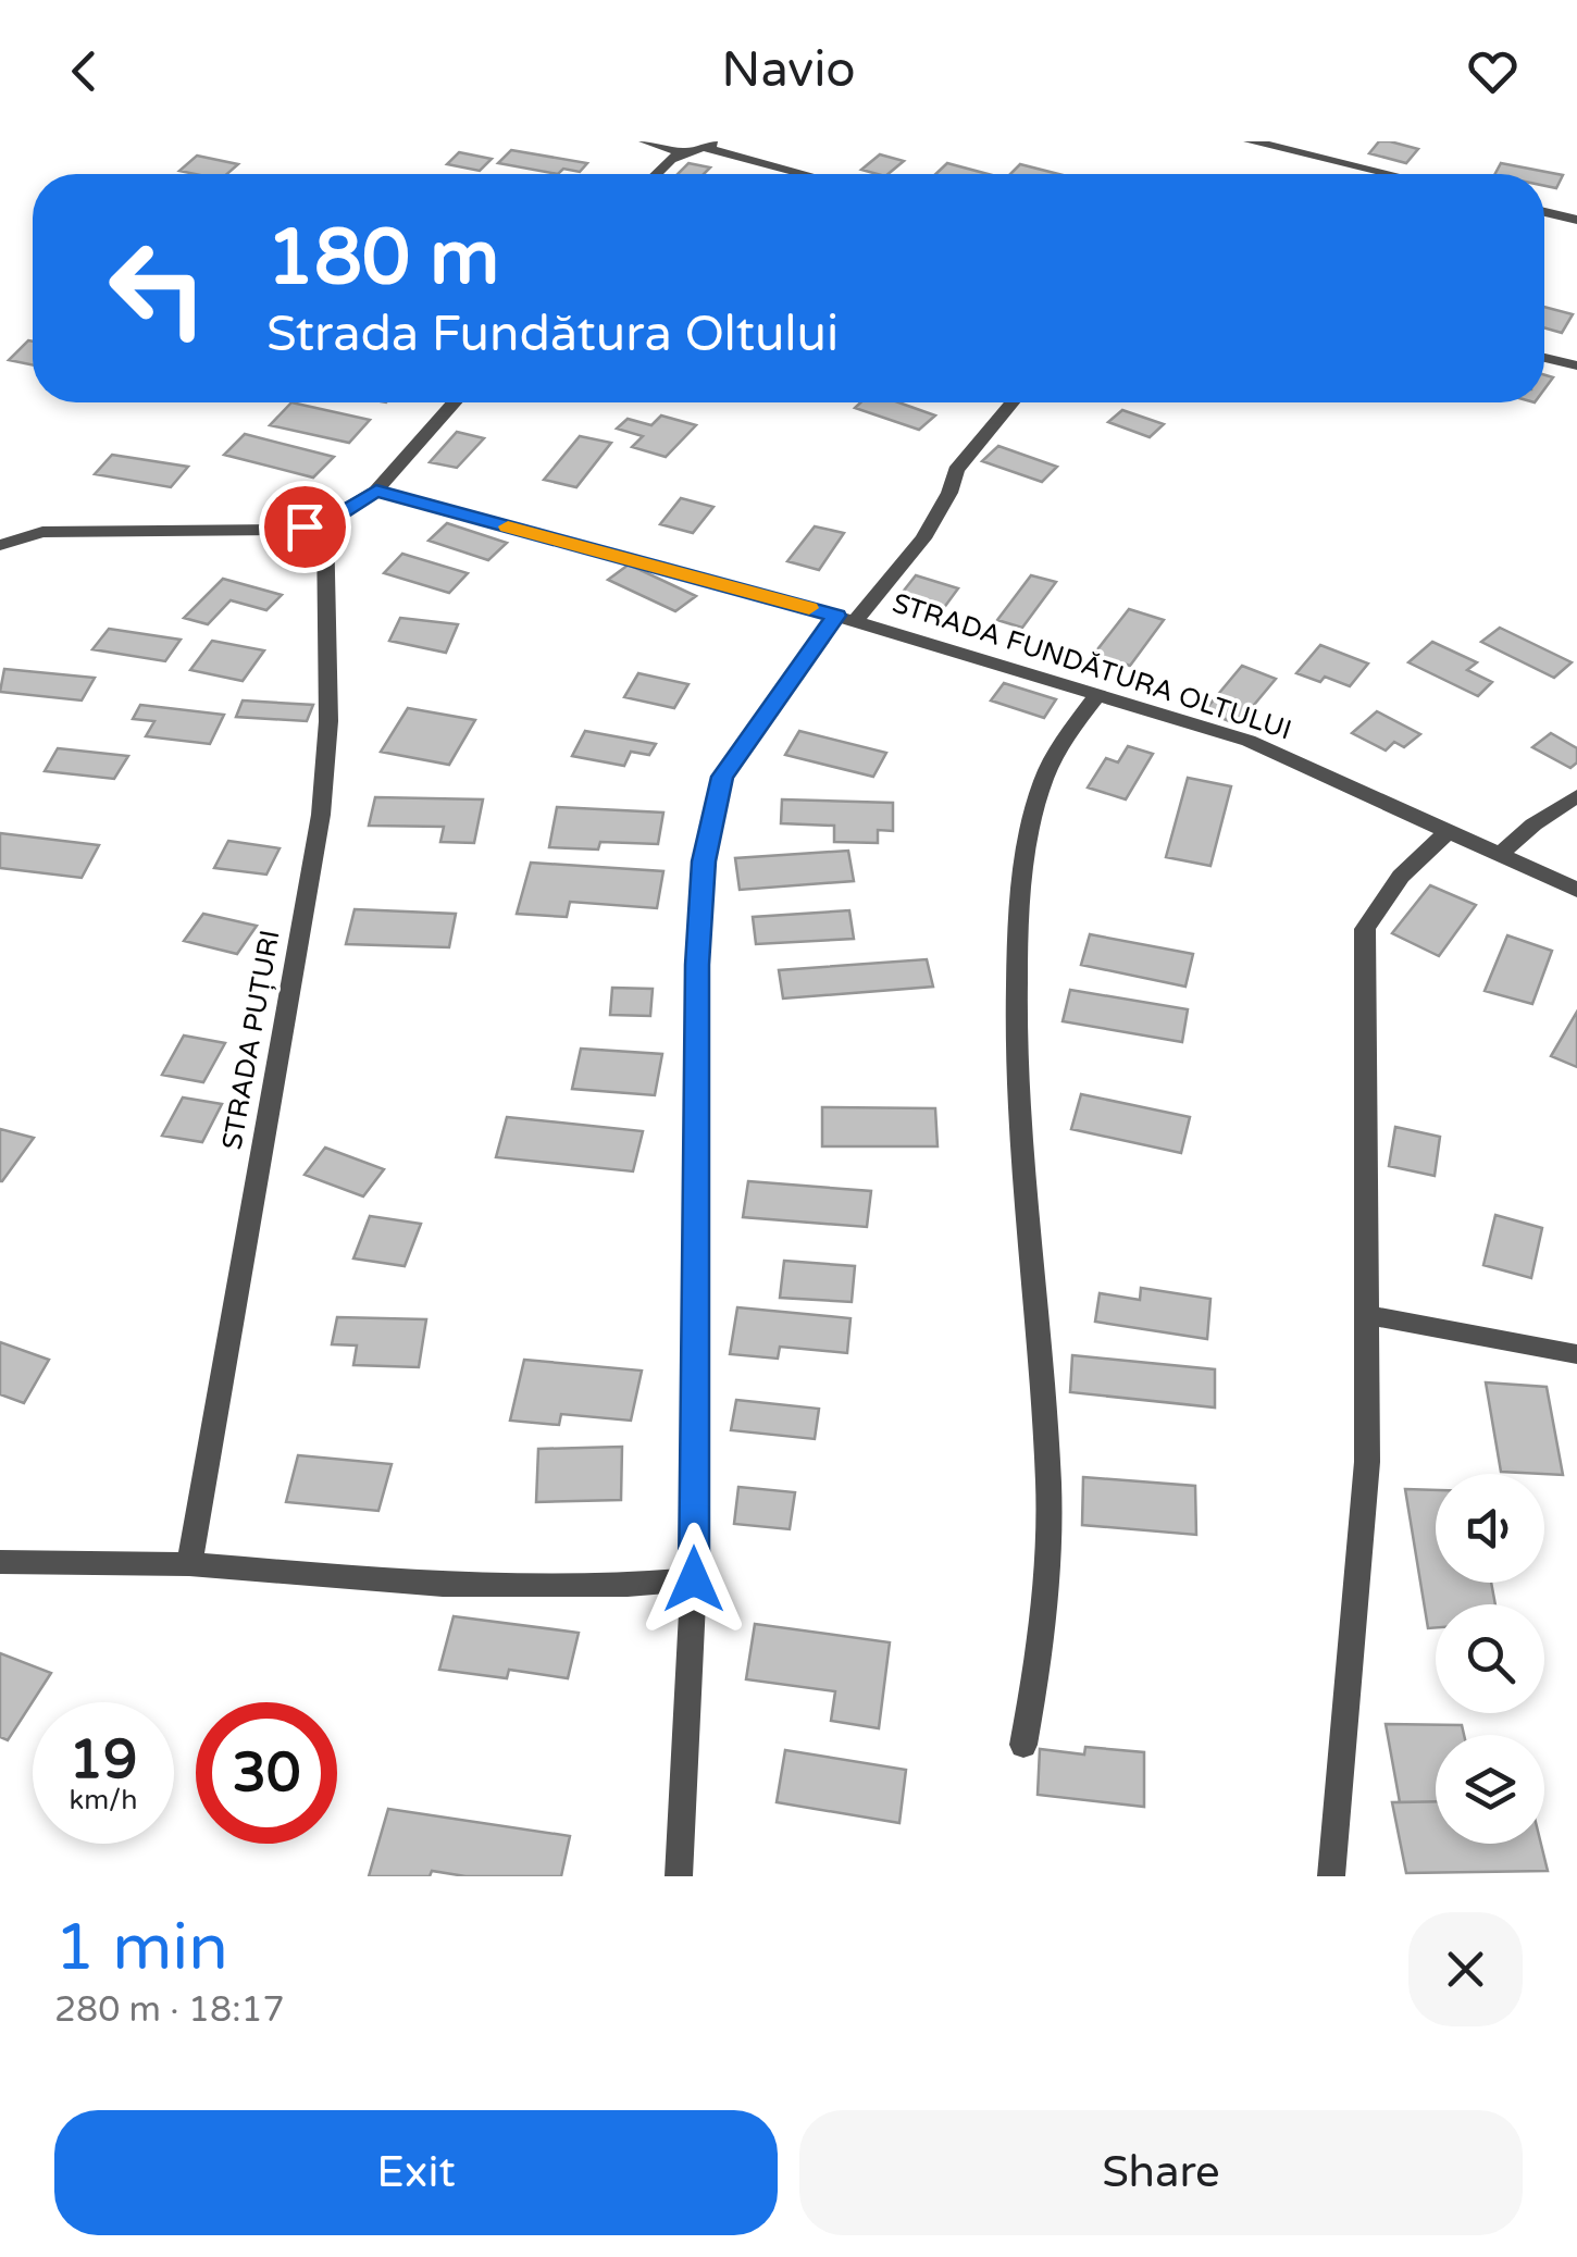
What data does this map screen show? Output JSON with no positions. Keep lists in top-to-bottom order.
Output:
{
  "streets": {
    "street": ["STRADA FUNDĂTURA OLTULUI", "STRADA PUȚURI"]
  },
  "page": {
    "header": "Navio",
    "turn": ["180 m", "Strada Fundătura Oltului"],
    "speed": "19 km/h",
    "limit": "30",
    "heading": ["1 min", "280 m · 18:17"],
    "buttons": ["Exit", "Share"]
  }
}
